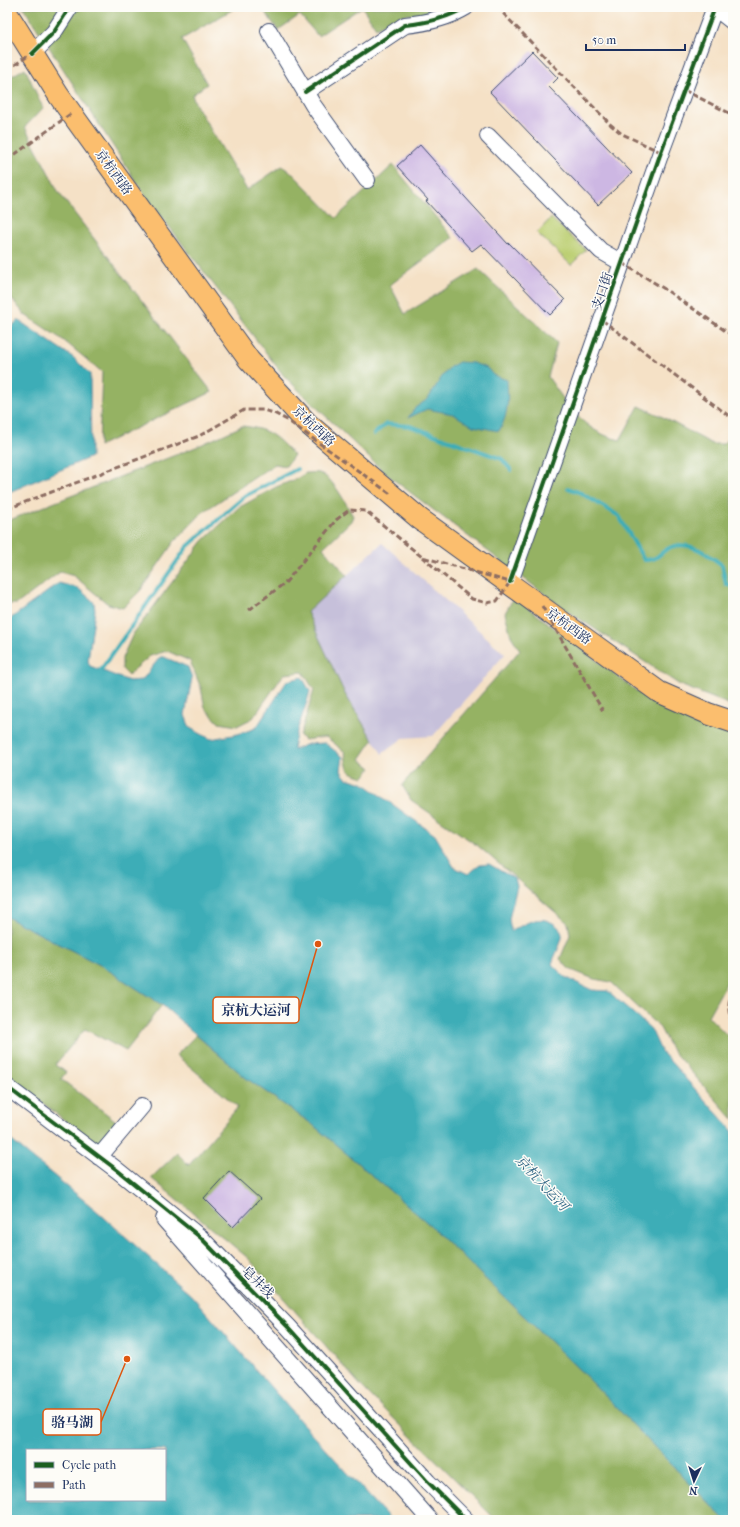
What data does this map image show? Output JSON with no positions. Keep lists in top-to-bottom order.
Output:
{
  "streets": {
    "main road": ["京杭西路"],
    "street": ["支口街", "皂井线"]
  },
  "crossings": [
    ["京杭西路", "支口街"]
  ],
  "water": ["京杭大运河"],
  "places": ["京杭大运河", "骆马湖"],
  "legend": ["Cycle path", "Path"],
  "scale_bar": "50 m",
  "north": "bottom"
}
